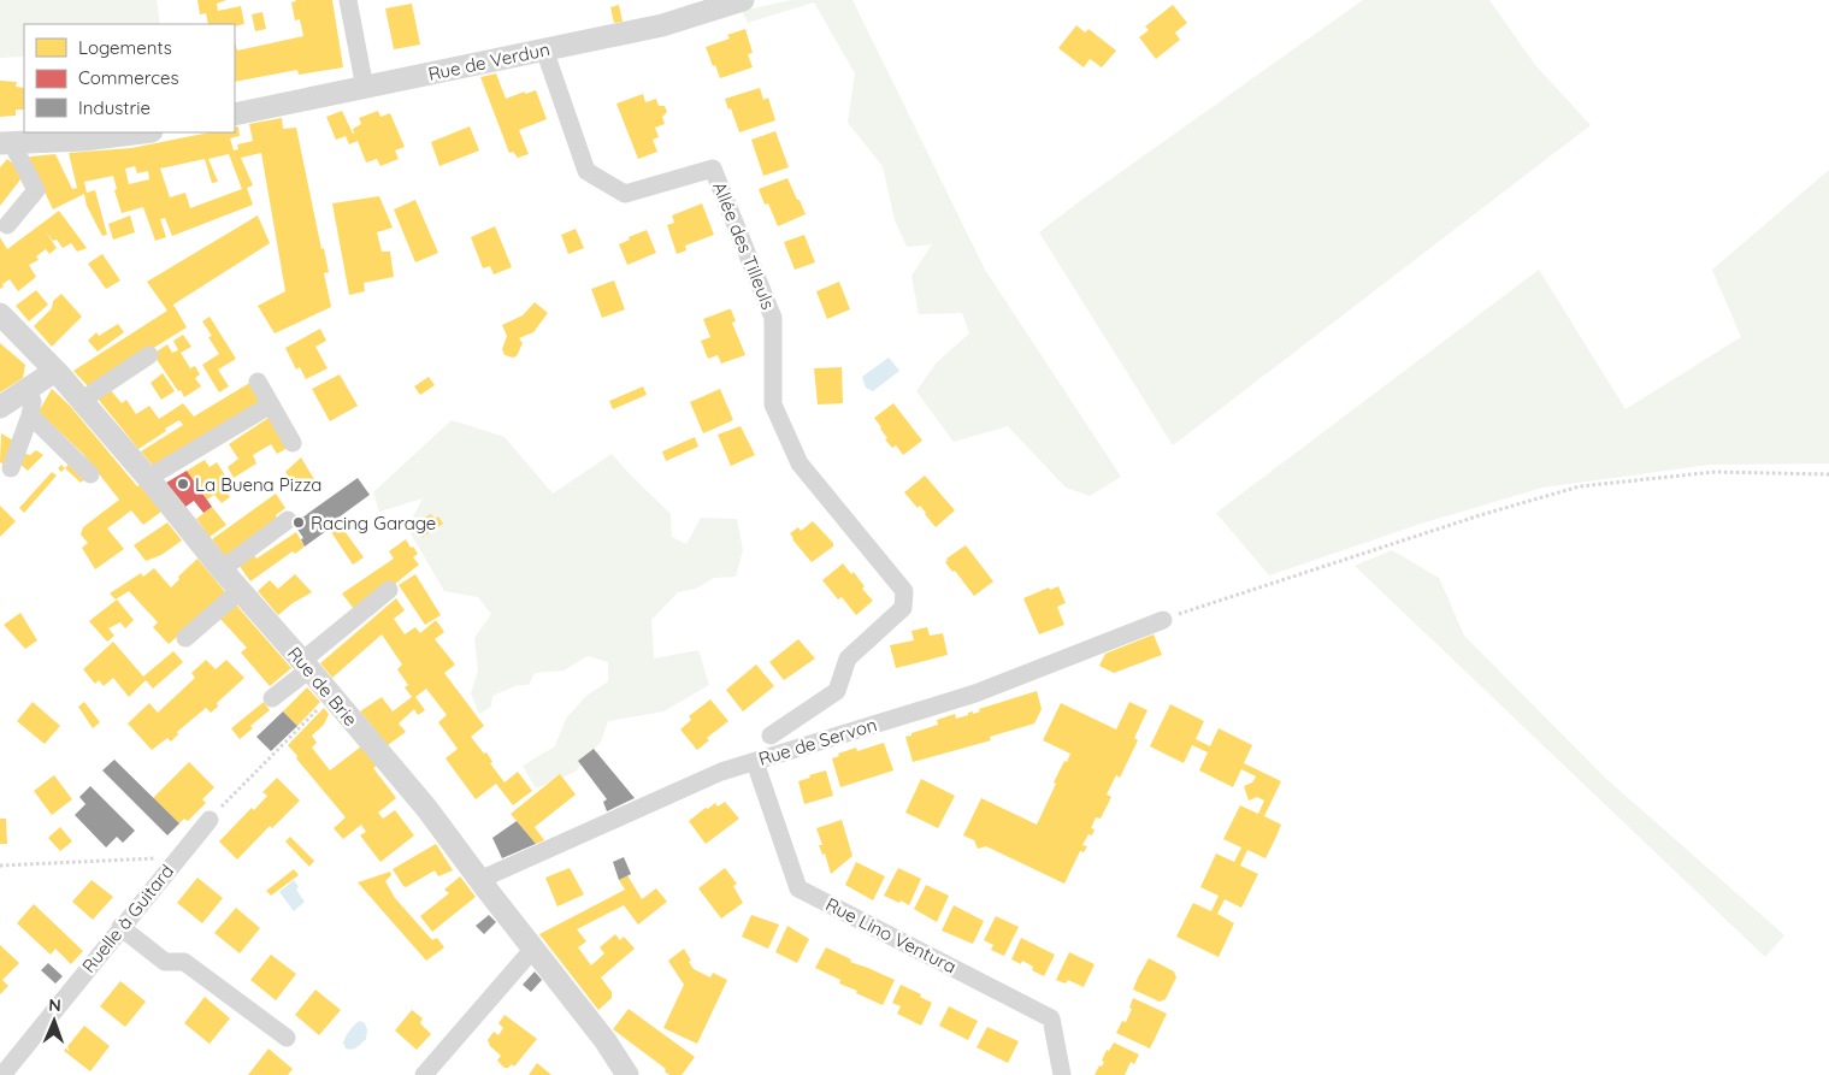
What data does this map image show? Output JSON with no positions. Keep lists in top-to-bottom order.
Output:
{
  "streets": {
    "street": [
      "Rue de Verdun",
      "Allée des Tilleuls",
      "Rue de Brie",
      "Rue de Servon",
      "Ruelle à Guitard",
      "Rue Lino Ventura"
    ]
  },
  "crossings": [
    ["Rue de Verdun", "Allée des Tilleuls"],
    ["Rue de Brie", "Rue de Servon"],
    ["Rue de Servon", "Rue Lino Ventura"]
  ],
  "places": ["La Buena Pizza", "Racing Garage"],
  "legend": ["Logements", "Commerces", "Industrie"],
  "north": "top"
}
